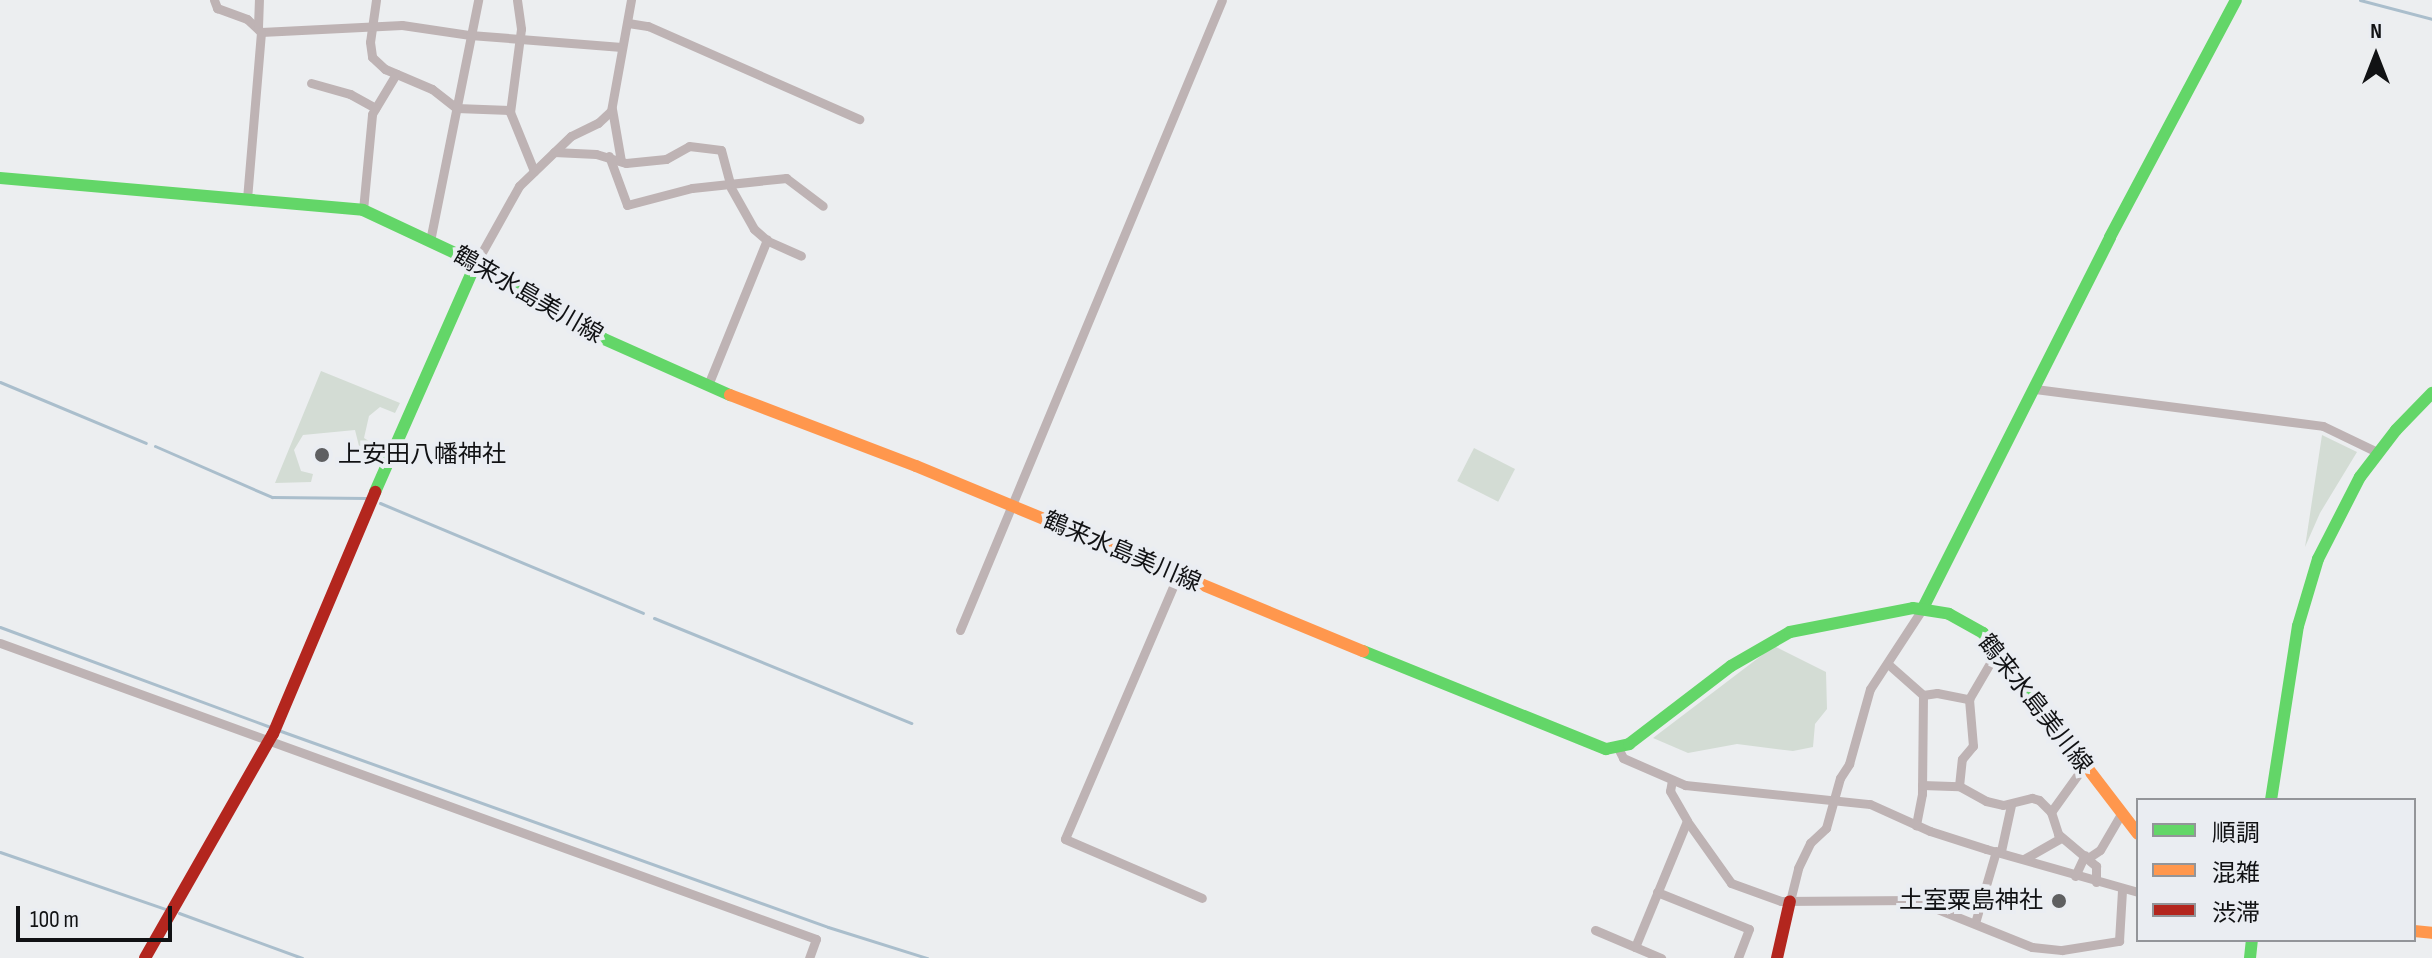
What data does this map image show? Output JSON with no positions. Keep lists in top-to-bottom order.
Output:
{
  "streets": {
    "main road": ["鶴来水島美川線"]
  },
  "places": ["上安田八幡神社", "土室粟島神社"],
  "legend": ["順調", "混雑", "渋滞"],
  "scale_bar": "100 m",
  "north": "top"
}
